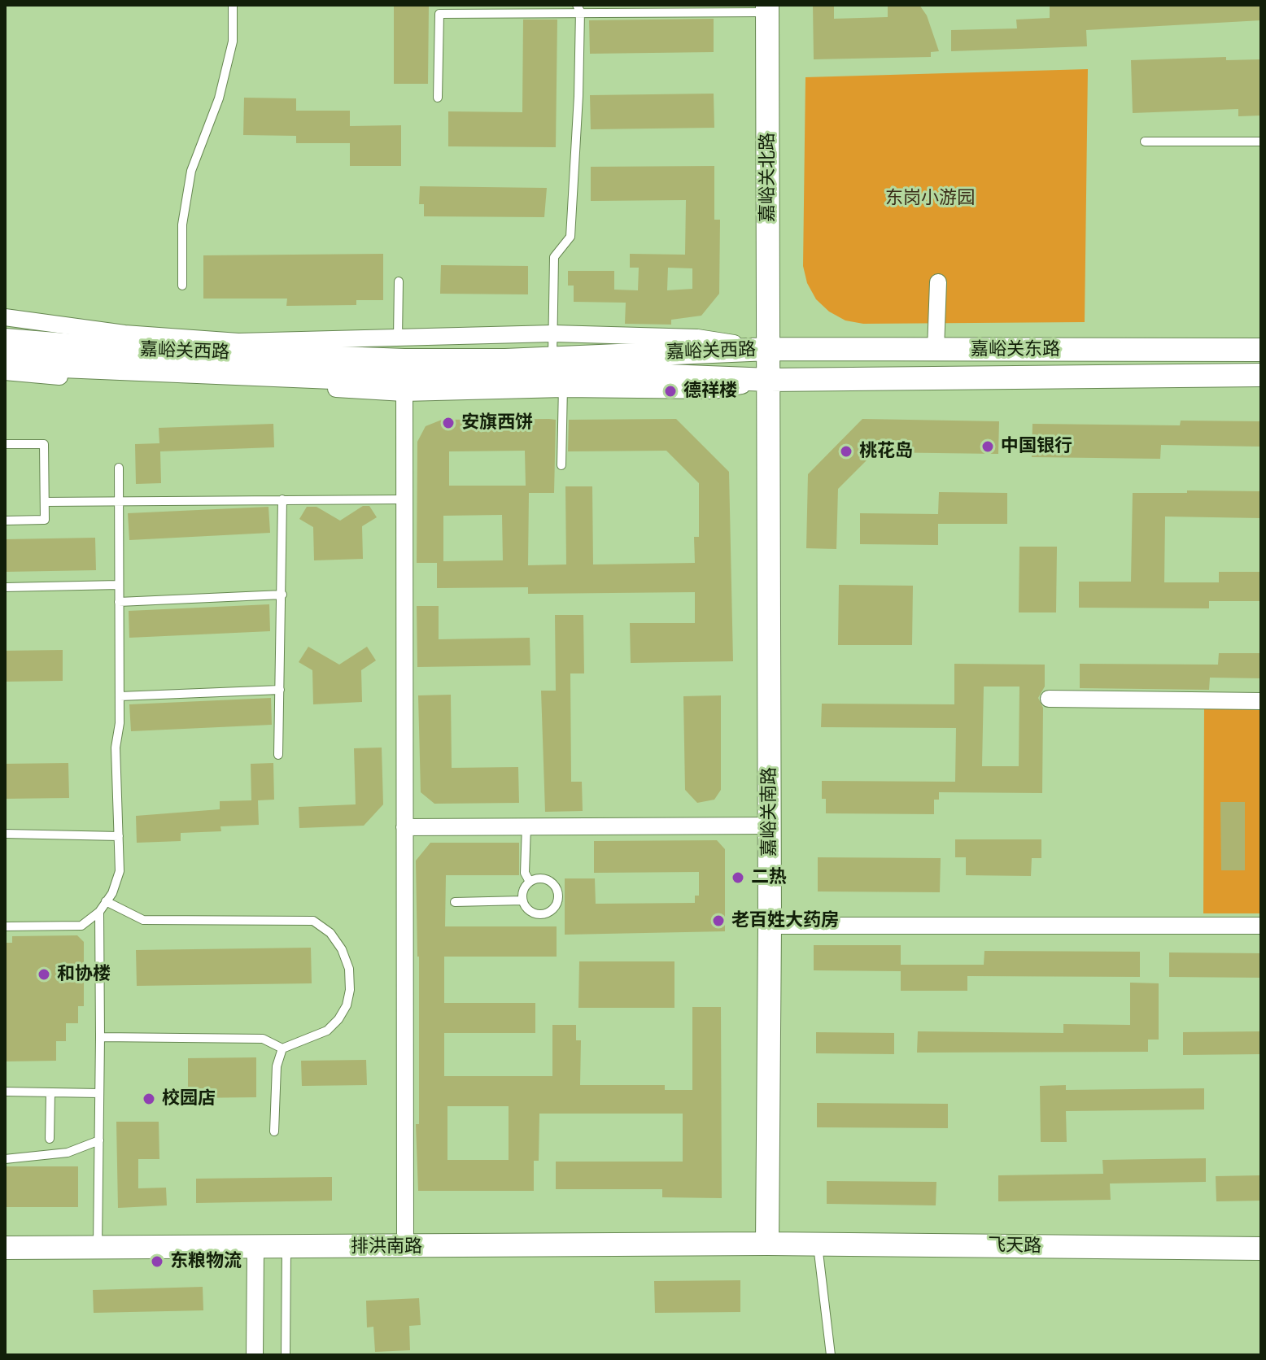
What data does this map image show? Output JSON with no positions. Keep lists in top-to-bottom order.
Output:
{
  "streets": {
    "main road": [
      "嘉峪关北路",
      "嘉峪关东路",
      "嘉峪关西路",
      "嘉峪关南路",
      "飞天路",
      "排洪南路"
    ]
  },
  "crossings": [
    ["嘉峪关北路", "嘉峪关东路"],
    ["嘉峪关北路", "嘉峪关西路"],
    ["嘉峪关北路", "嘉峪关南路"],
    ["嘉峪关东路", "嘉峪关西路"],
    ["嘉峪关东路", "嘉峪关南路"],
    ["嘉峪关西路", "嘉峪关南路"],
    ["嘉峪关南路", "飞天路"],
    ["嘉峪关南路", "排洪南路"],
    ["飞天路", "排洪南路"]
  ],
  "parks": ["东岗小游园"],
  "places": [
    "德祥楼",
    "安旗西饼",
    "中国银行",
    "桃花岛",
    "二热",
    "老百姓大药房",
    "和协楼",
    "校园店",
    "东粮物流"
  ]
}
